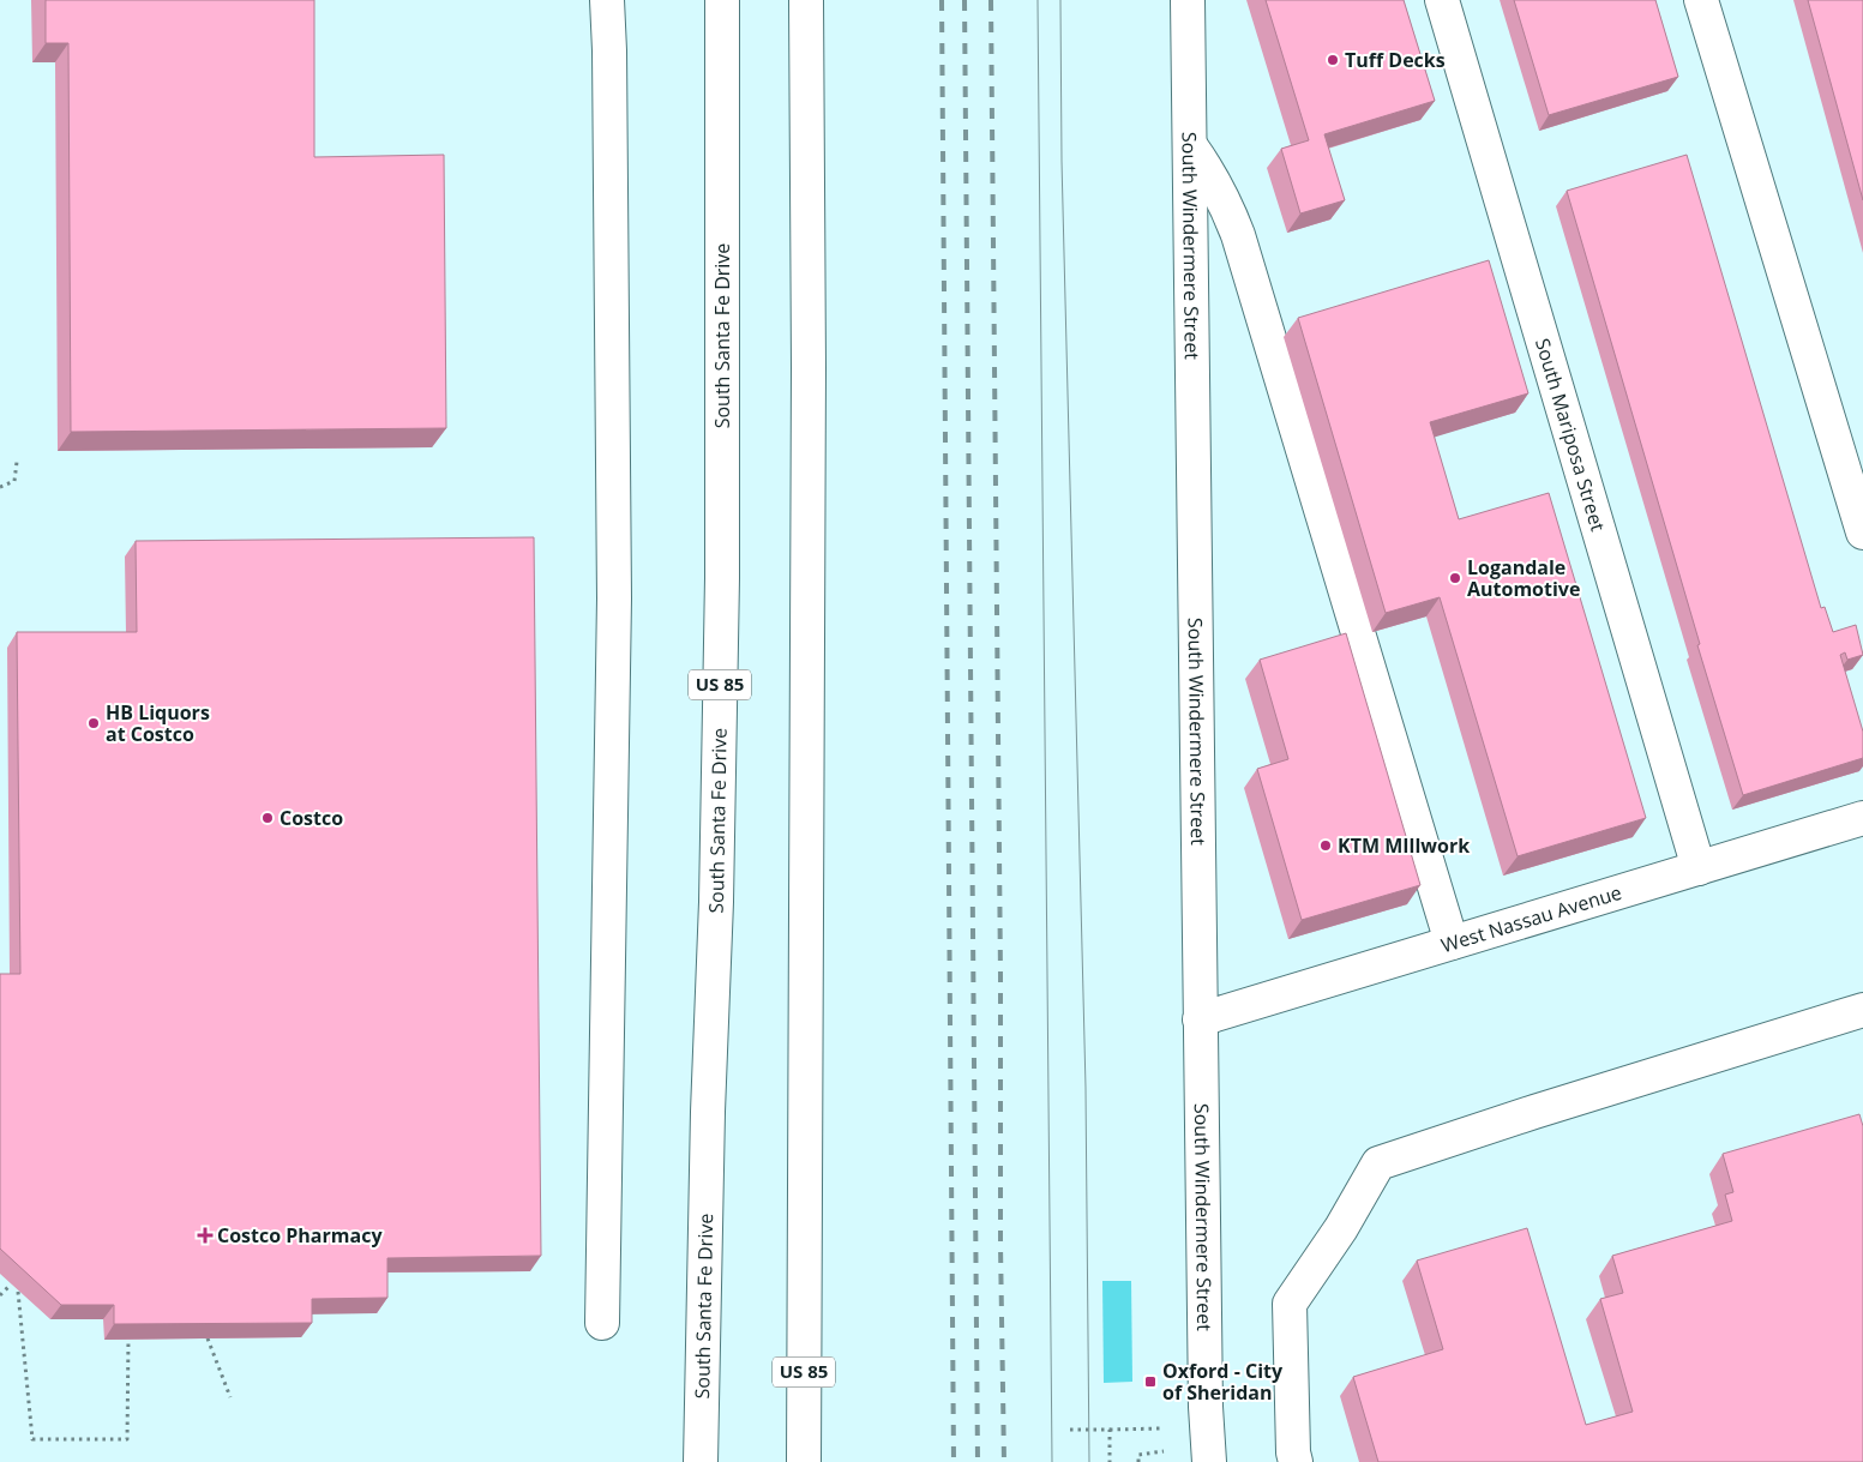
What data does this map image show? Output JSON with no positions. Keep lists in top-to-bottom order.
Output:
{
  "streets": {
    "main road": [
      "South Windermere Street",
      "South Santa Fe Drive",
      "South Mariposa Street",
      "US 85",
      "West Nassau Avenue"
    ]
  },
  "crossings": [
    ["South Windermere Street", "West Nassau Avenue"],
    ["South Mariposa Street", "West Nassau Avenue"]
  ],
  "places": {
    "other": [
      "Tuff Decks",
      "Logandale Automotive",
      "HB Liquors at Costco",
      "Costco",
      "KTM MIllwork"
    ],
    "health": ["Costco Pharmacy"],
    "transit": ["Oxford - City of Sheridan"]
  }
}
